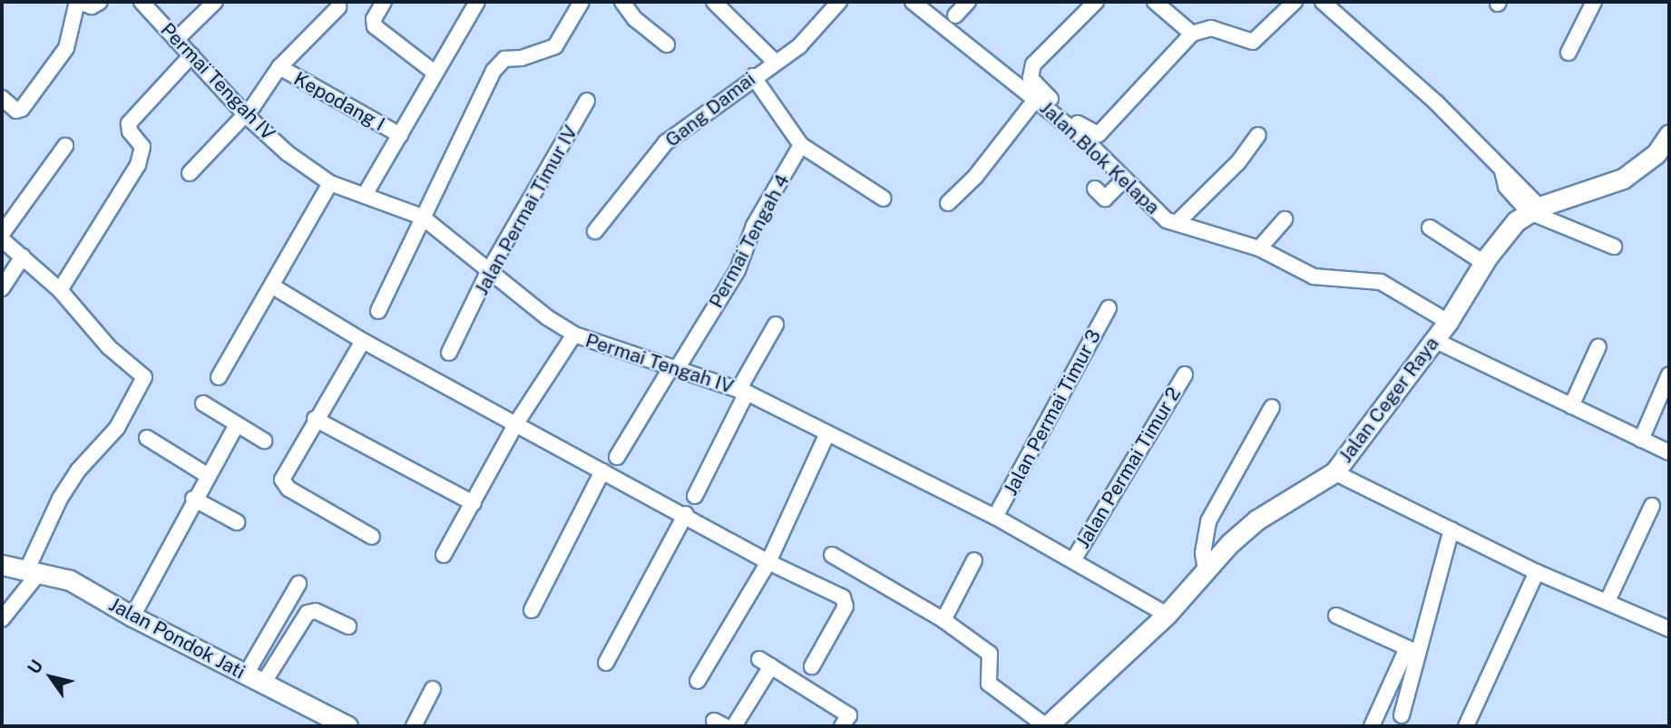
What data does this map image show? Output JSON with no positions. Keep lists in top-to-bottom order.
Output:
{
  "streets": {
    "main road": ["Jalan Ceger Raya", "Jalan Pondok Jati"],
    "street": [
      "Permai Tengah IV",
      "Kepodang I",
      "Gang Damai",
      "Jalan Blok Kelapa",
      "Jalan Permai Timur IV",
      "Permai Tengah 4",
      "Jalan Permai Timur 3",
      "Jalan Permai Timur 2"
    ]
  },
  "crossings": [
    ["Permai Tengah IV", "Jalan Permai Timur IV"],
    ["Permai Tengah IV", "Permai Tengah 4"],
    ["Permai Tengah IV", "Jalan Ceger Raya"],
    ["Permai Tengah IV", "Jalan Permai Timur 3"],
    ["Permai Tengah IV", "Jalan Permai Timur 2"],
    ["Jalan Blok Kelapa", "Jalan Ceger Raya"]
  ],
  "north": "top left"
}
